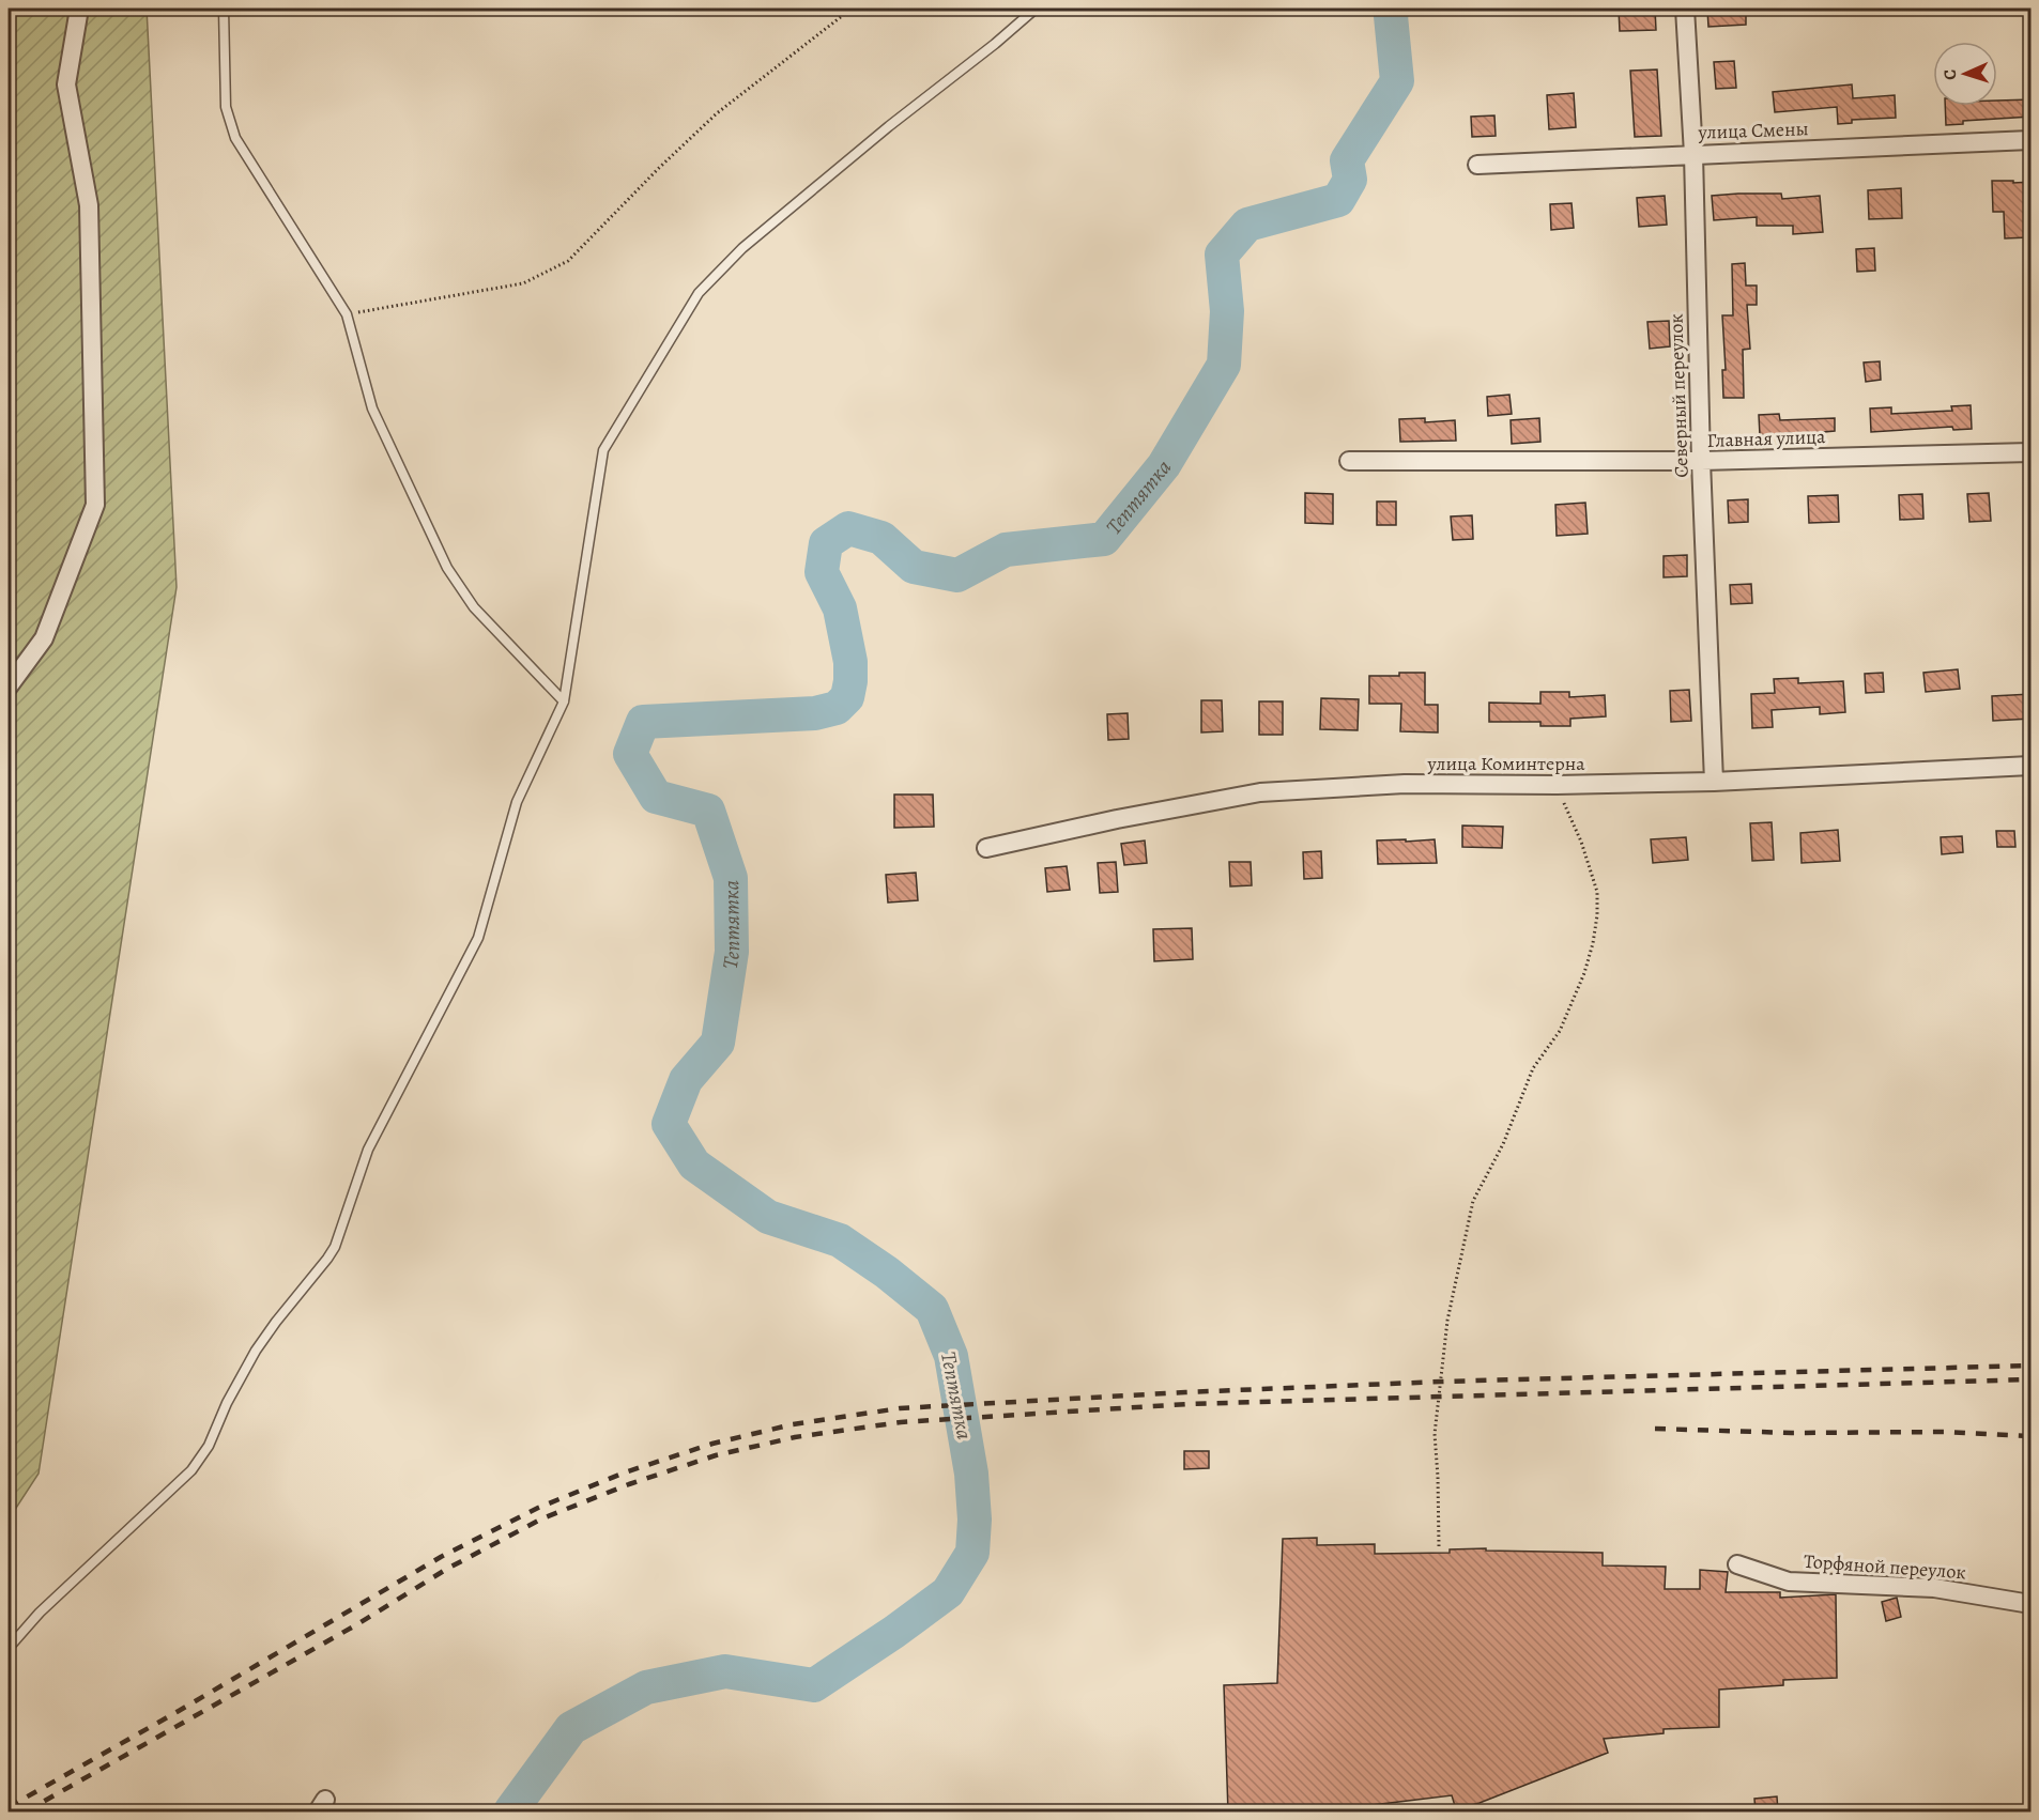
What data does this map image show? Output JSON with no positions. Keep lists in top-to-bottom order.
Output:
{
  "streets": {
    "street": [
      "улица Смены",
      "Северный переулок",
      "Главная улица",
      "улица Коминтерна",
      "Торфяной переулок"
    ]
  },
  "crossings": [
    ["улица Смены", "Северный переулок"],
    ["Северный переулок", "Главная улица"],
    ["Северный переулок", "улица Коминтерна"]
  ],
  "water": ["Тептятка"],
  "north": "left"
}
